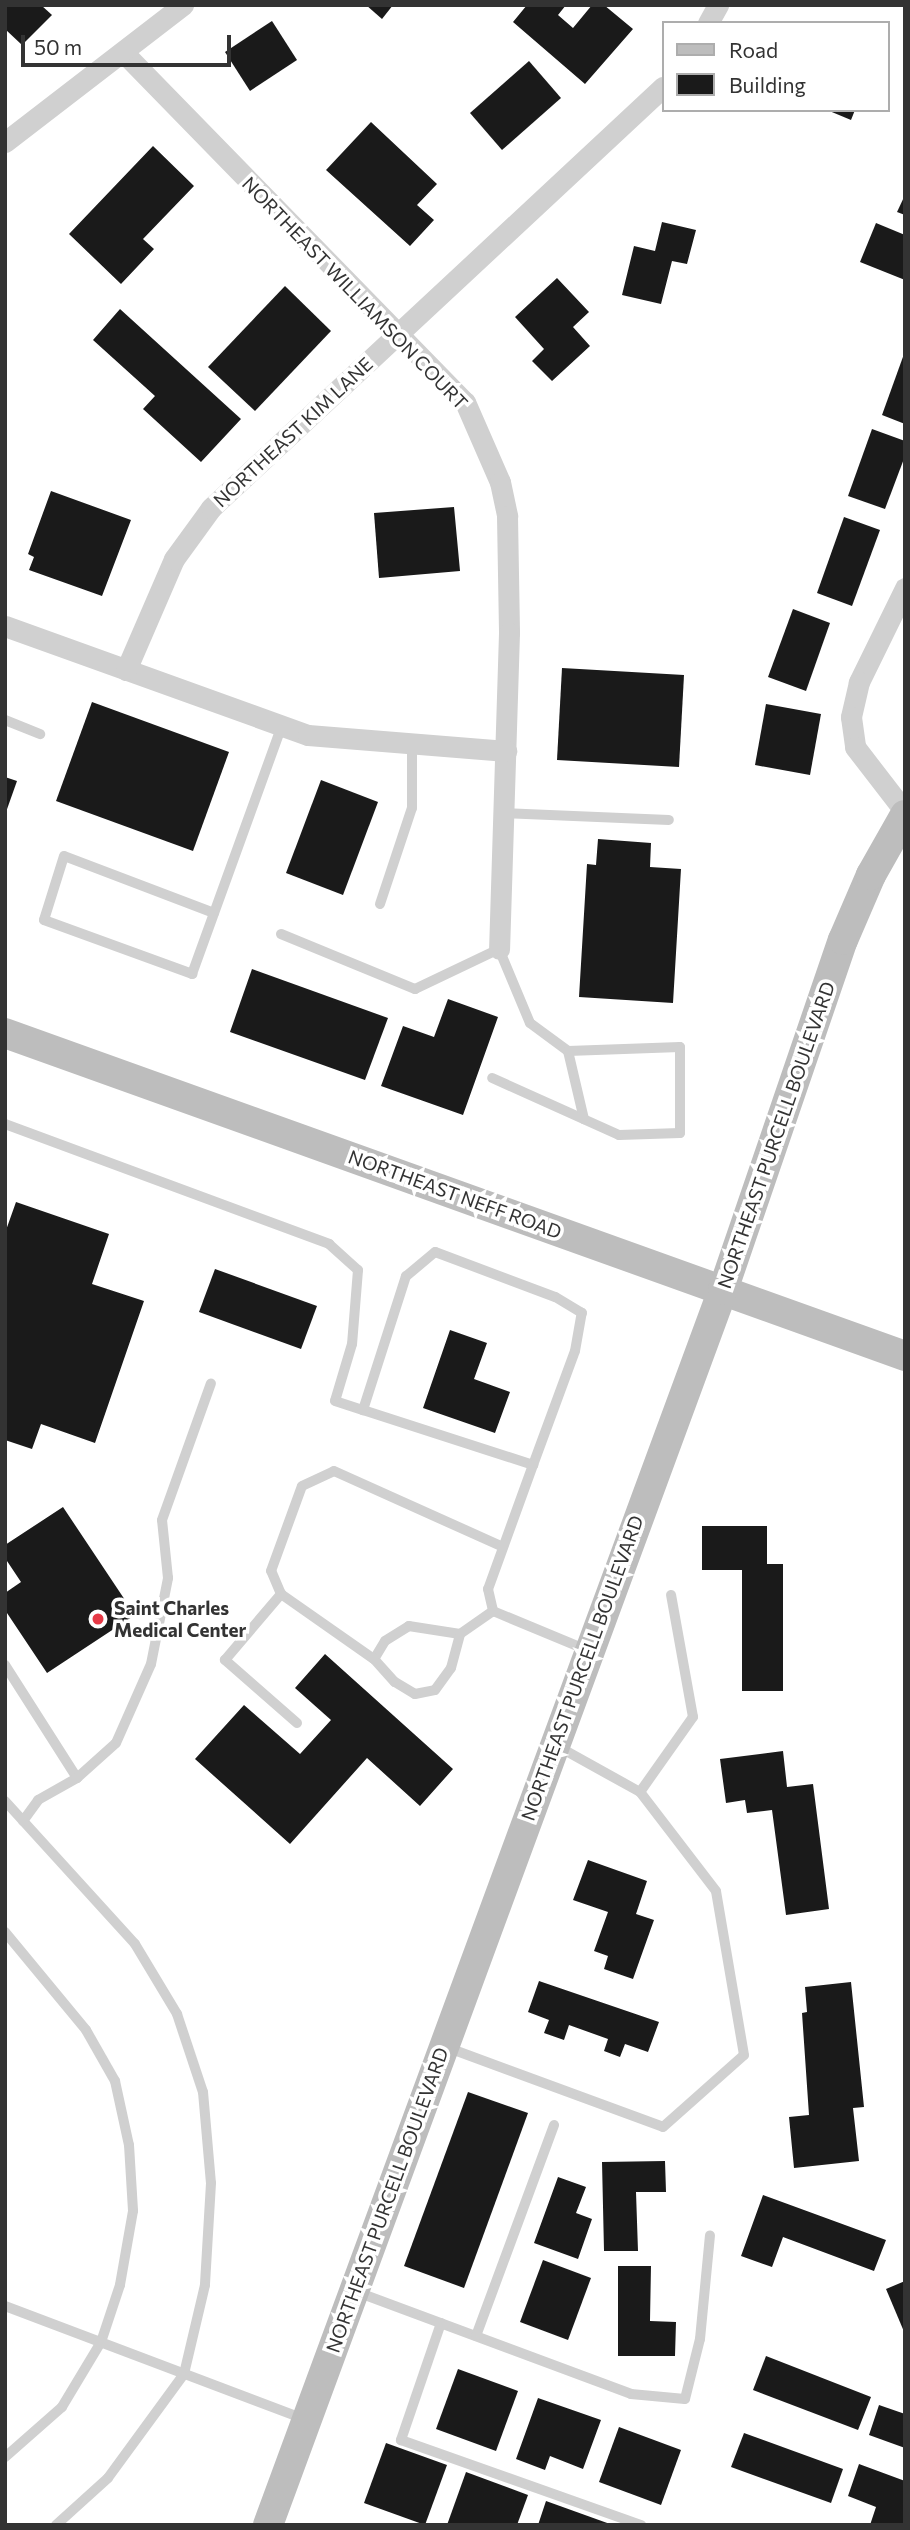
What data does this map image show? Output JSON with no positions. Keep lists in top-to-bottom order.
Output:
{
  "streets": {
    "street": [
      "NORTHEAST WILLIAMSON COURT",
      "NORTHEAST KIM LANE",
      "NORTHEAST PURCELL BOULEVARD",
      "NORTHEAST NEFF ROAD"
    ]
  },
  "crossings": [
    ["NORTHEAST WILLIAMSON COURT", "NORTHEAST KIM LANE"],
    ["NORTHEAST PURCELL BOULEVARD", "NORTHEAST NEFF ROAD"]
  ],
  "places": ["Saint Charles Medical Center"],
  "legend": ["Road", "Building"],
  "scale_bar": "50 m"
}
